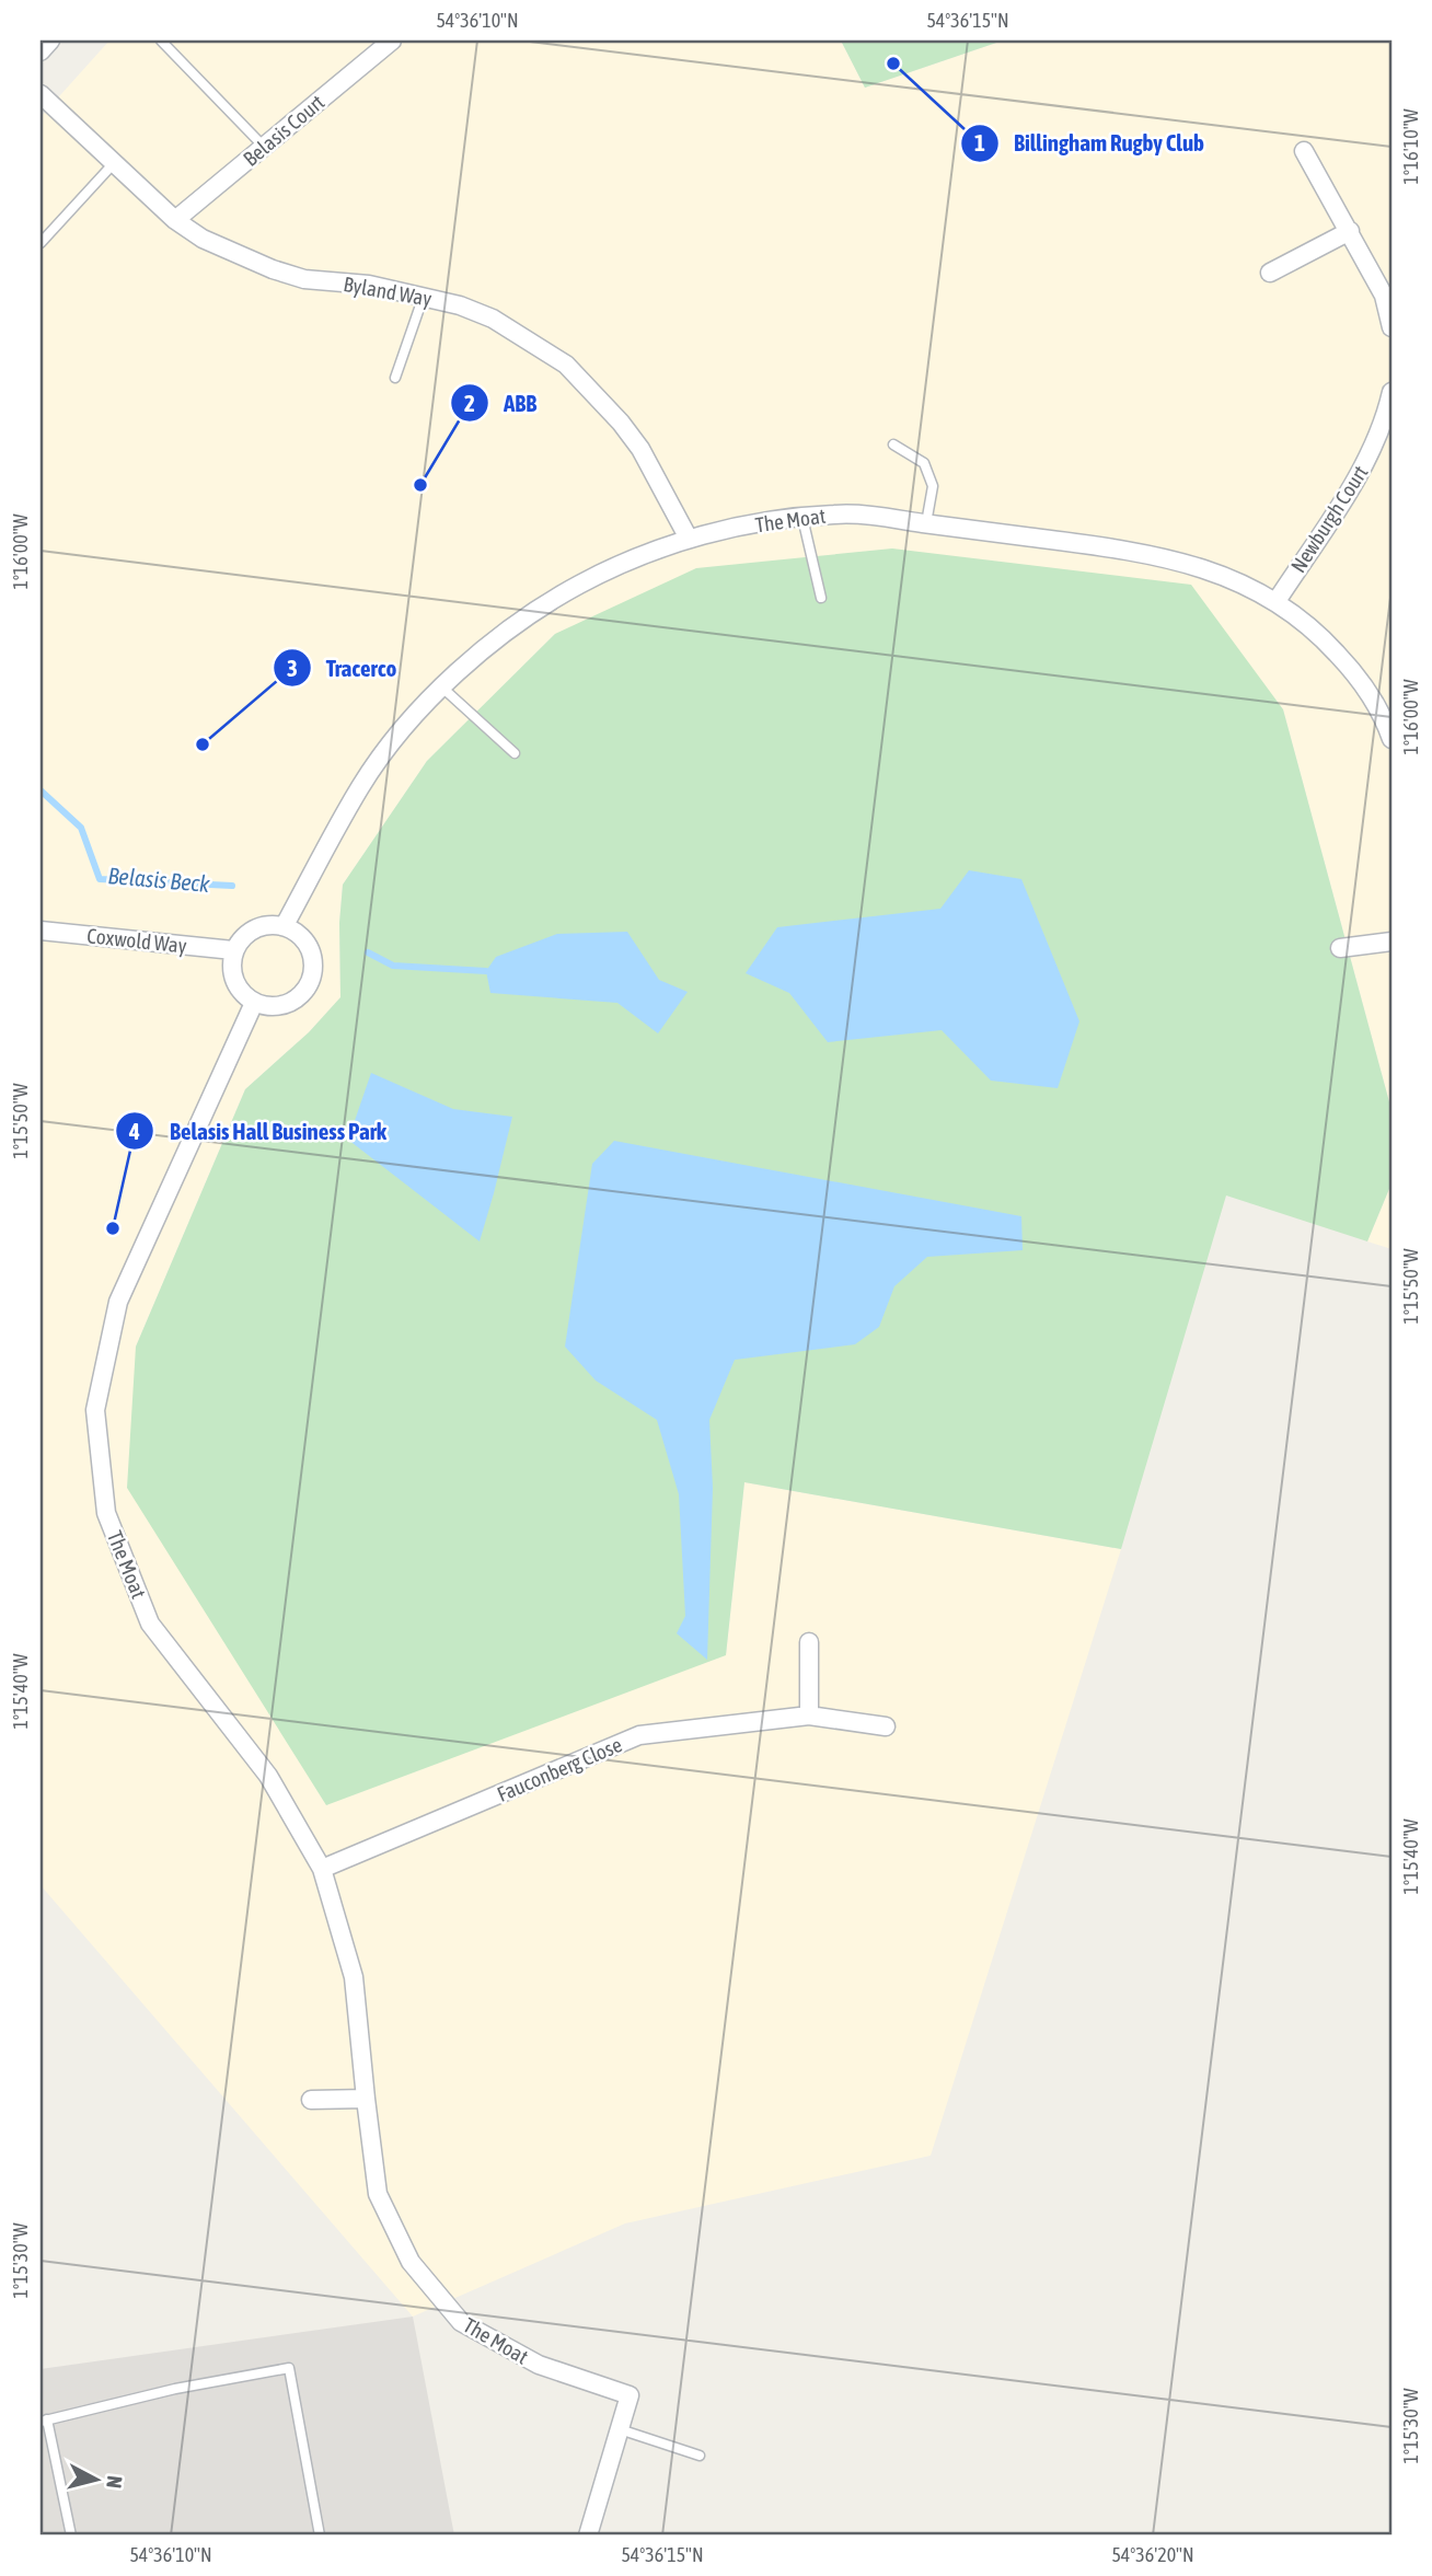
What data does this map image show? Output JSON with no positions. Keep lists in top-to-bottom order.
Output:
{
  "streets": {
    "street": [
      "Belasis Court",
      "Byland Way",
      "Newburgh Court",
      "The Moat",
      "Coxwold Way",
      "Fauconberg Close"
    ]
  },
  "crossings": [
    ["Belasis Court", "Byland Way"],
    ["Byland Way", "The Moat"],
    ["Newburgh Court", "The Moat"],
    ["The Moat", "Coxwold Way"],
    ["The Moat", "Fauconberg Close"]
  ],
  "water": ["Belasis Beck"],
  "places": [
    "Billingham Rugby Club",
    "ABB",
    "Tracerco",
    "Belasis Hall Business Park"
  ],
  "north": "right",
  "coordinates": [
    "54°36'10\"N",
    "54°36'15\"N",
    "1°16'10\"W",
    "1°16'00\"W",
    "1°15'50\"W",
    "1°15'40\"W",
    "1°15'30\"W",
    "54°36'20\"N"
  ]
}
